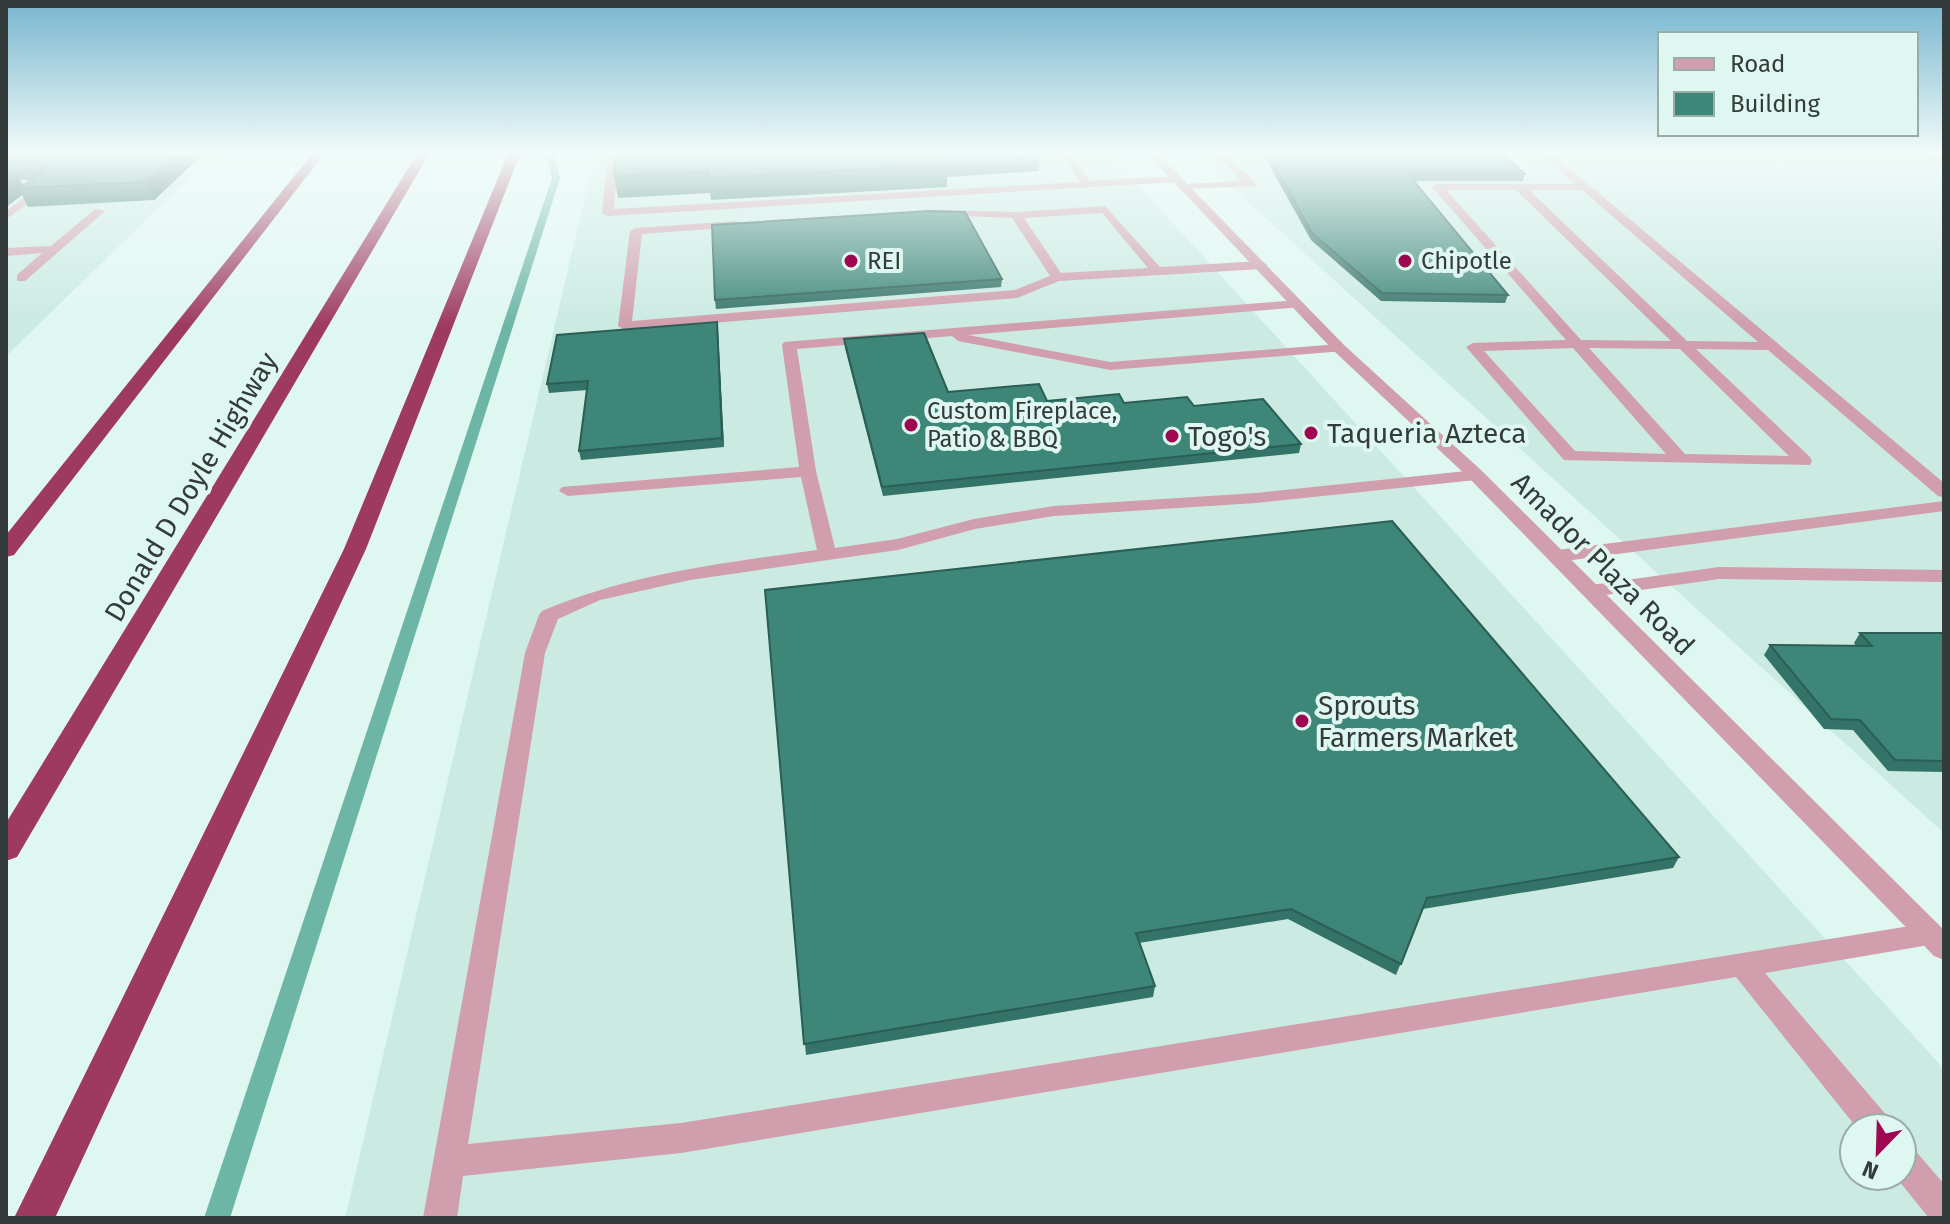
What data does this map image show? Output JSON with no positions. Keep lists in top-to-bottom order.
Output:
{
  "streets": {
    "highway": ["Donald D Doyle Highway"],
    "street": ["Amador Plaza Road"]
  },
  "places": [
    "REI",
    "Chipotle",
    "Custom Fireplace, Patio & BBQ",
    "Taqueria Azteca",
    "Togo's",
    "Sprouts Farmers Market"
  ],
  "legend": ["Road", "Building"],
  "north": "bottom left"
}
